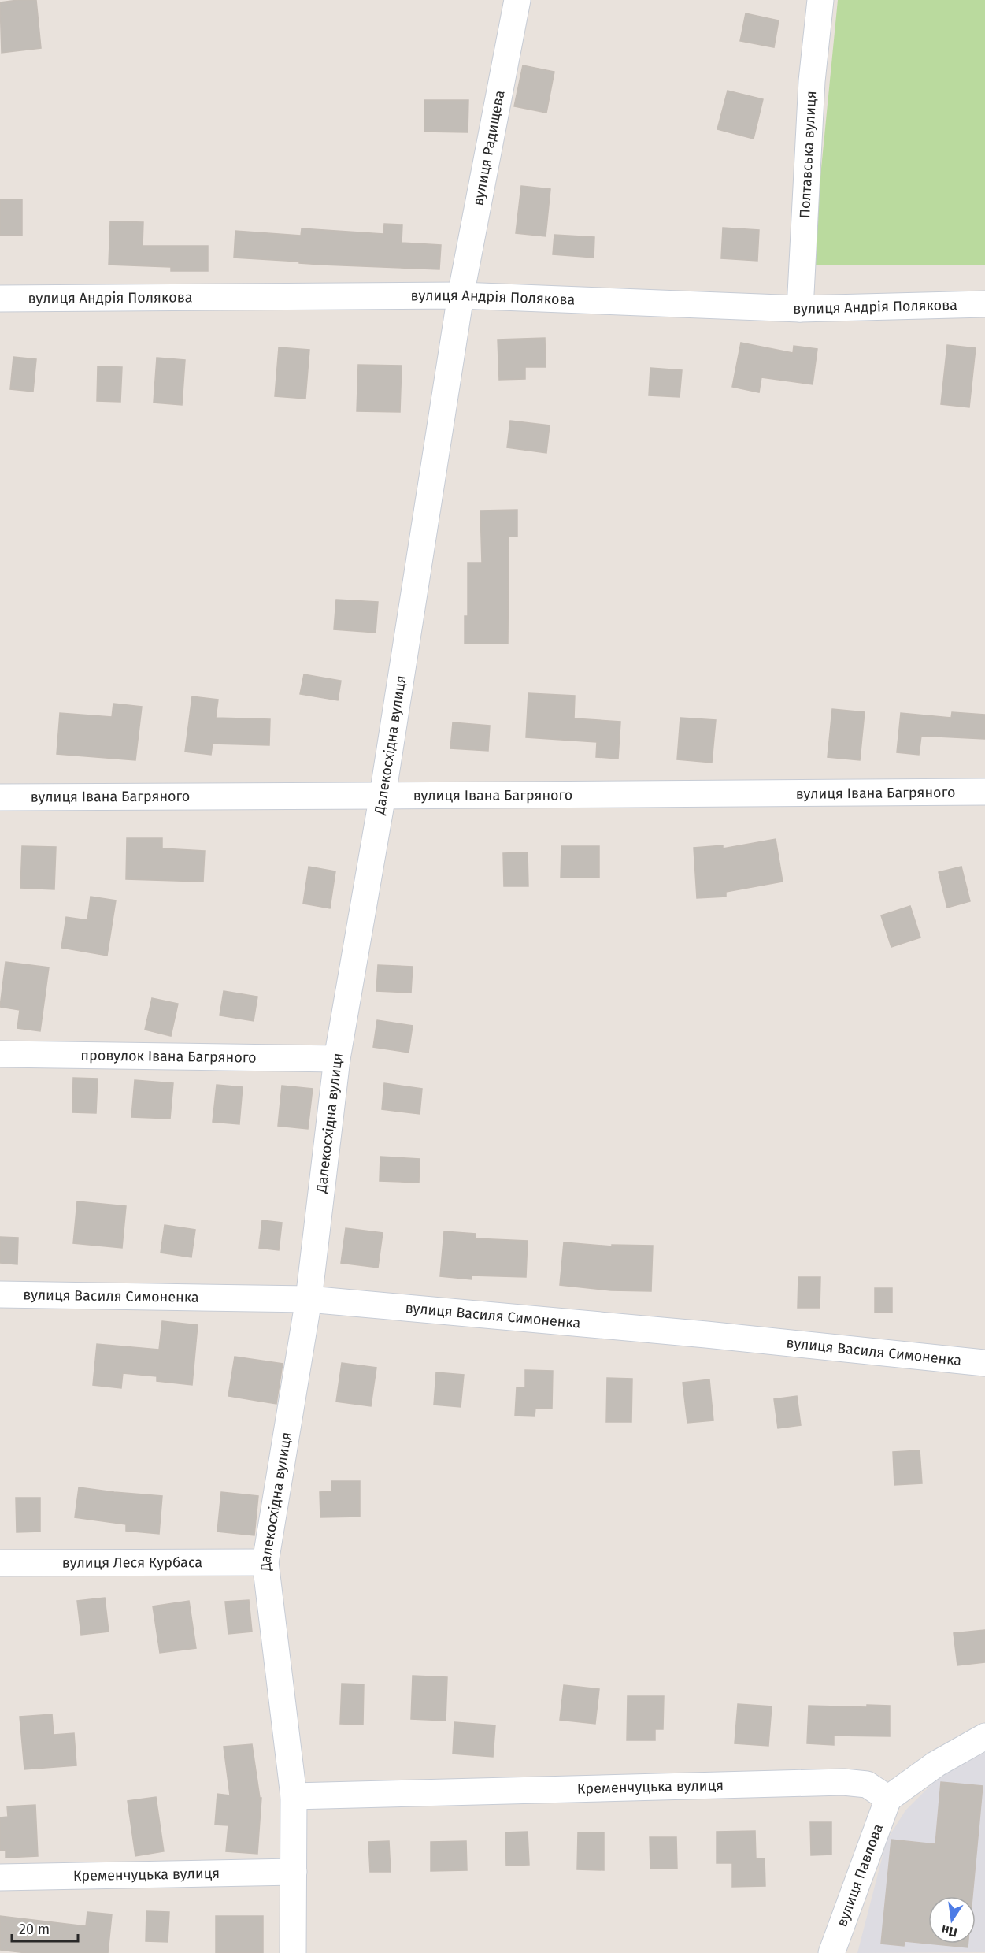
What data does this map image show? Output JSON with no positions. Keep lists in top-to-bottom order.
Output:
{
  "streets": {
    "street": [
      "вулиця Радищева",
      "Полтавська вулиця",
      "вулиця Андрія Полякова",
      "Далекосхідна вулиця",
      "вулиця Івана Багряного",
      "провулок Івана Багряного",
      "вулиця Василя Симоненка",
      "вулиця Леся Курбаса",
      "Кременчуцька вулиця",
      "вулиця Павлова"
    ]
  },
  "crossings": [
    ["вулиця Радищева", "вулиця Андрія Полякова"],
    ["вулиця Радищева", "Далекосхідна вулиця"],
    ["Полтавська вулиця", "вулиця Андрія Полякова"],
    ["вулиця Андрія Полякова", "Далекосхідна вулиця"],
    ["Далекосхідна вулиця", "вулиця Івана Багряного"],
    ["Далекосхідна вулиця", "провулок Івана Багряного"],
    ["Далекосхідна вулиця", "вулиця Василя Симоненка"],
    ["Далекосхідна вулиця", "вулиця Леся Курбаса"],
    ["Далекосхідна вулиця", "Кременчуцька вулиця"],
    ["Кременчуцька вулиця", "вулиця Павлова"]
  ],
  "scale_bar": "20 m",
  "north": "bottom"
}
